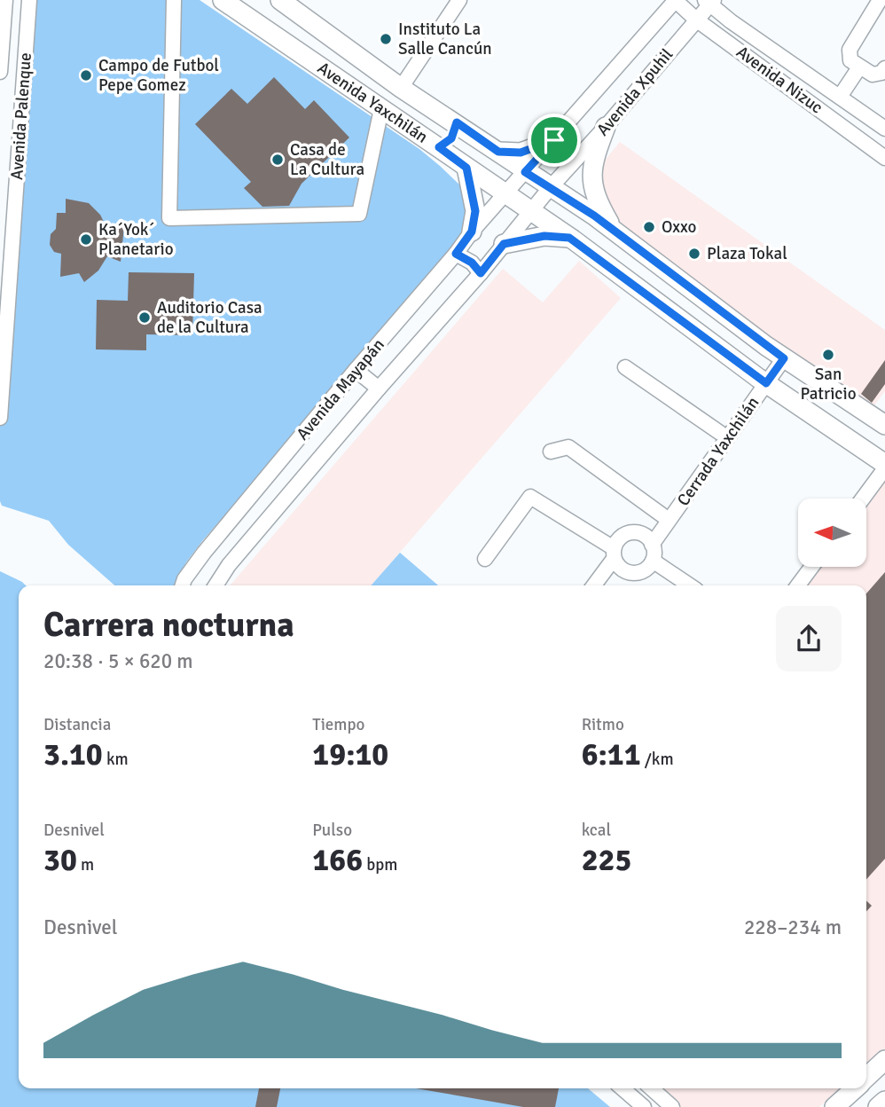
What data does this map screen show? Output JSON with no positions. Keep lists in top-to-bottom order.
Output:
{
  "streets": {
    "main road": ["Avenida Yaxchilán"],
    "street": [
      "Avenida Nizuc",
      "Avenida Xpuhil",
      "Avenida Palenque",
      "Avenida Mayapán",
      "Cerrada Yaxchilán"
    ]
  },
  "crossings": [
    ["Avenida Nizuc", "Avenida Xpuhil"],
    ["Avenida Xpuhil", "Avenida Yaxchilán"],
    ["Avenida Xpuhil", "Avenida Mayapán"],
    ["Avenida Yaxchilán", "Avenida Mayapán"],
    ["Avenida Yaxchilán", "Cerrada Yaxchilán"]
  ],
  "places": [
    "Instituto La Salle Cancún",
    "Campo de Futbol Pepe Gomez",
    "Casa de La Cultura",
    "Oxxo",
    "Ka´Yok´ Planetario",
    "Plaza Tokal",
    "Auditorio Casa de la Cultura",
    "San Patricio"
  ],
  "north": "left",
  "page": {
    "heading": ["Carrera nocturna", "20:38 · 5 × 620 m"],
    "stats": [
      ["Distancia", "3.10 km"],
      ["Tiempo", "19:10"],
      ["Ritmo", "6:11 /km"],
      ["Desnivel", "30 m"],
      ["Pulso", "166 bpm"],
      ["kcal", "225"]
    ],
    "chart": ["Desnivel", "228–234 m"]
  }
}
